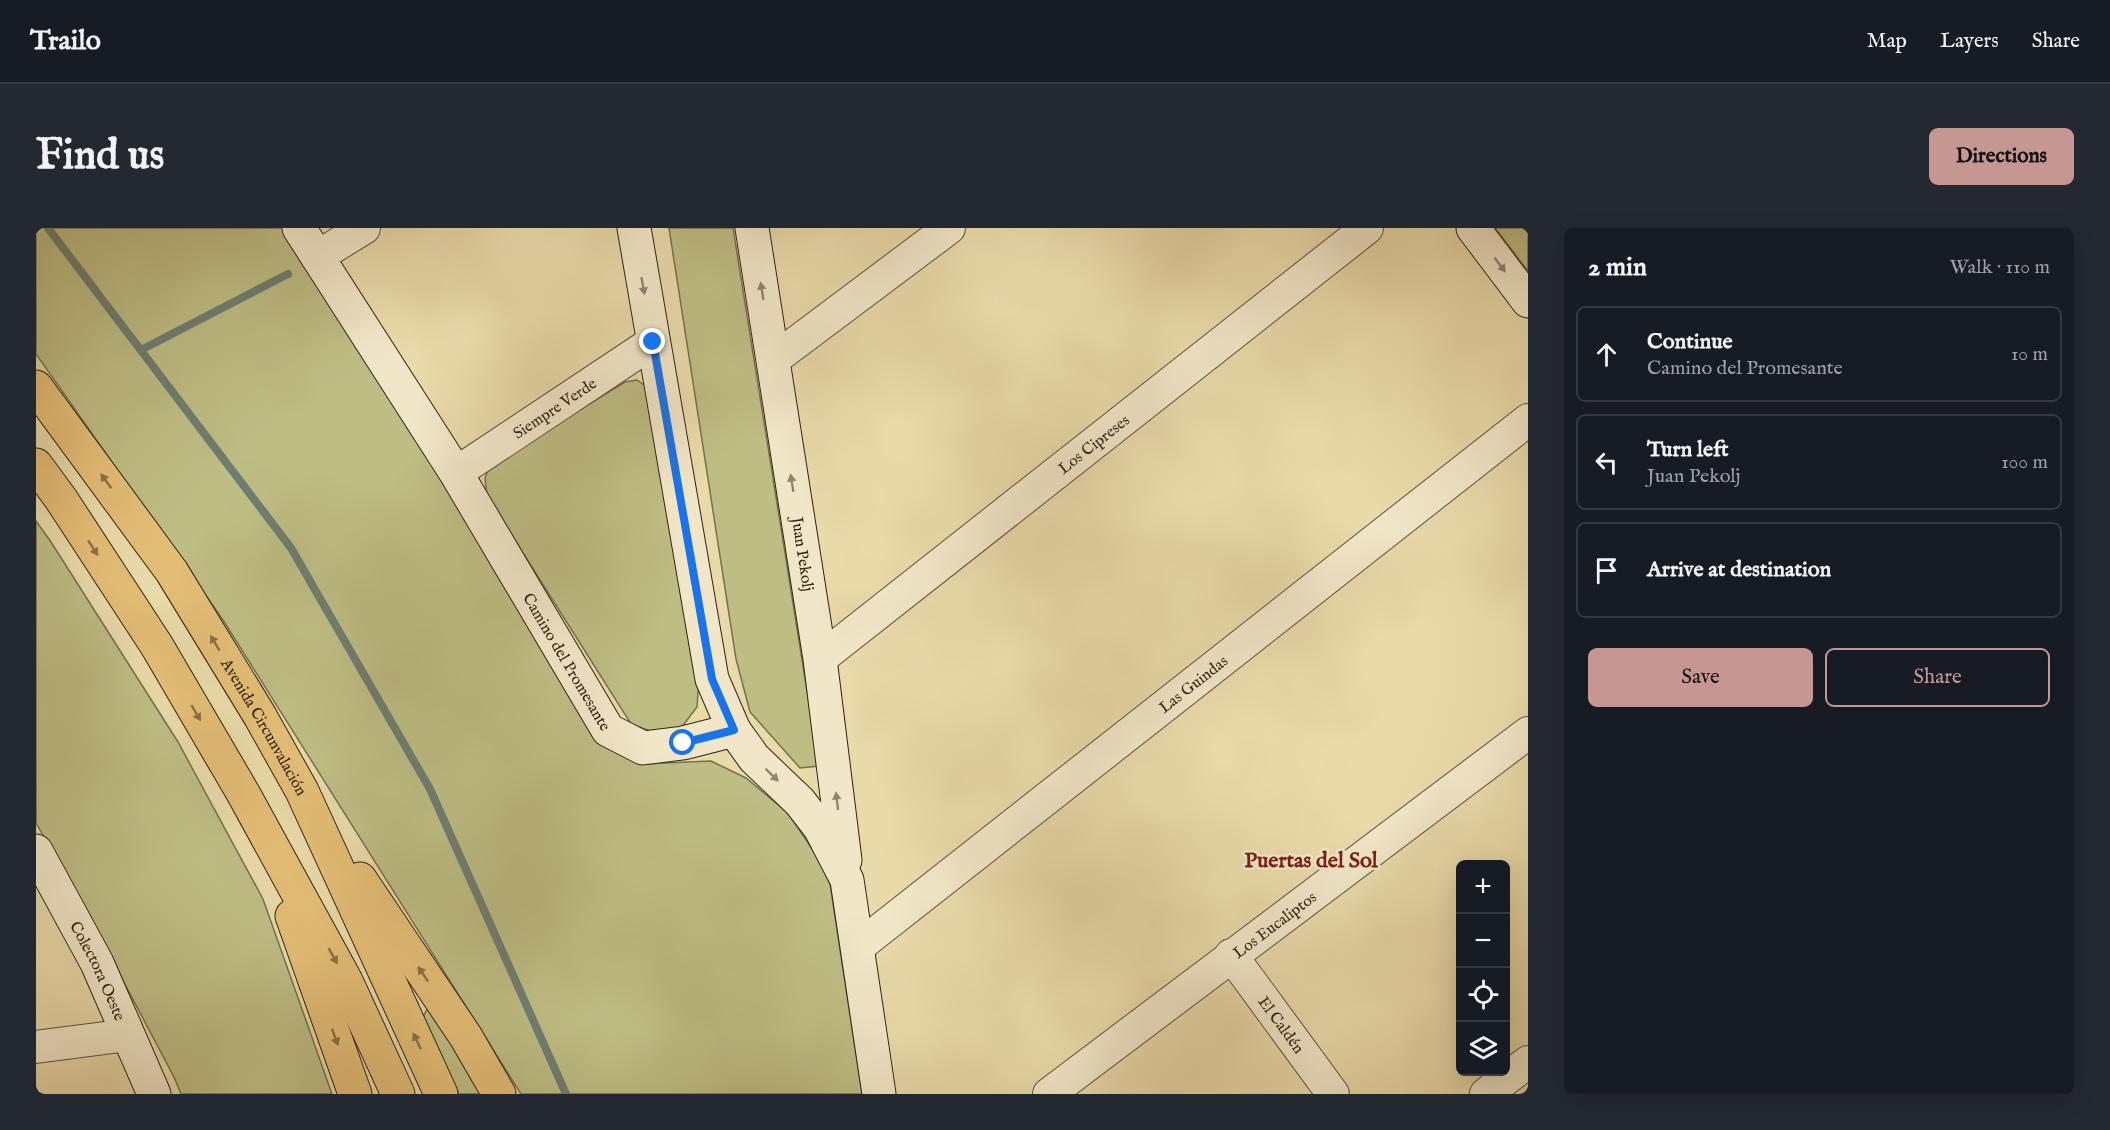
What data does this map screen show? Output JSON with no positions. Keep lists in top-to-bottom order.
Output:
{
  "streets": {
    "highway": ["Avenida Circunvalación"],
    "street": [
      "Siempre Verde",
      "Los Cipreses",
      "Juan Pekolj",
      "Camino del Promesante",
      "Las Guindas",
      "Los Eucaliptos",
      "Colectora Oeste",
      "El Caldén"
    ]
  },
  "crossings": [
    ["Siempre Verde", "Camino del Promesante"],
    ["Los Cipreses", "Juan Pekolj"],
    ["Los Eucaliptos", "El Caldén"]
  ],
  "districts": ["Puertas del Sol"],
  "page": {
    "header": "Trailo",
    "nav": ["Map", "Layers", "Share"],
    "buttons": [
      "Directions",
      ["Save", "Share"]
    ],
    "title": "Find us",
    "heading": ["2 min", "Walk · 110 m"],
    "list": [
      ["Continue", "Camino del Promesante", "10 m"],
      ["Turn left", "Juan Pekolj", "100 m"],
      "Arrive at destination"
    ],
    "map_buttons": ["+", "−"]
  }
}
